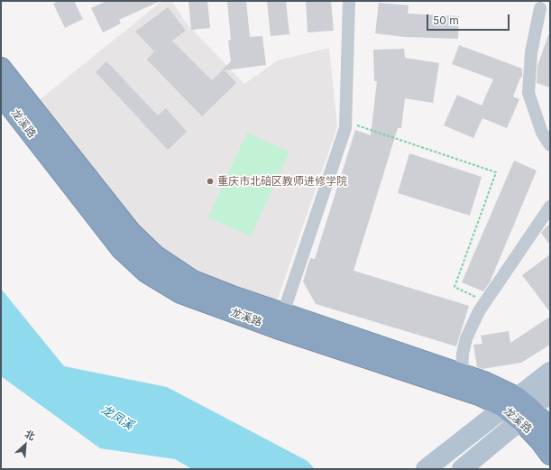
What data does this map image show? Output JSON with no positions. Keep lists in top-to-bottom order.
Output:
{
  "streets": {
    "highway": ["龙溪路"]
  },
  "water": ["龙凤溪"],
  "places": ["重庆市北碚区教师进修学院"],
  "scale_bar": "50 m",
  "north": "top right"
}
